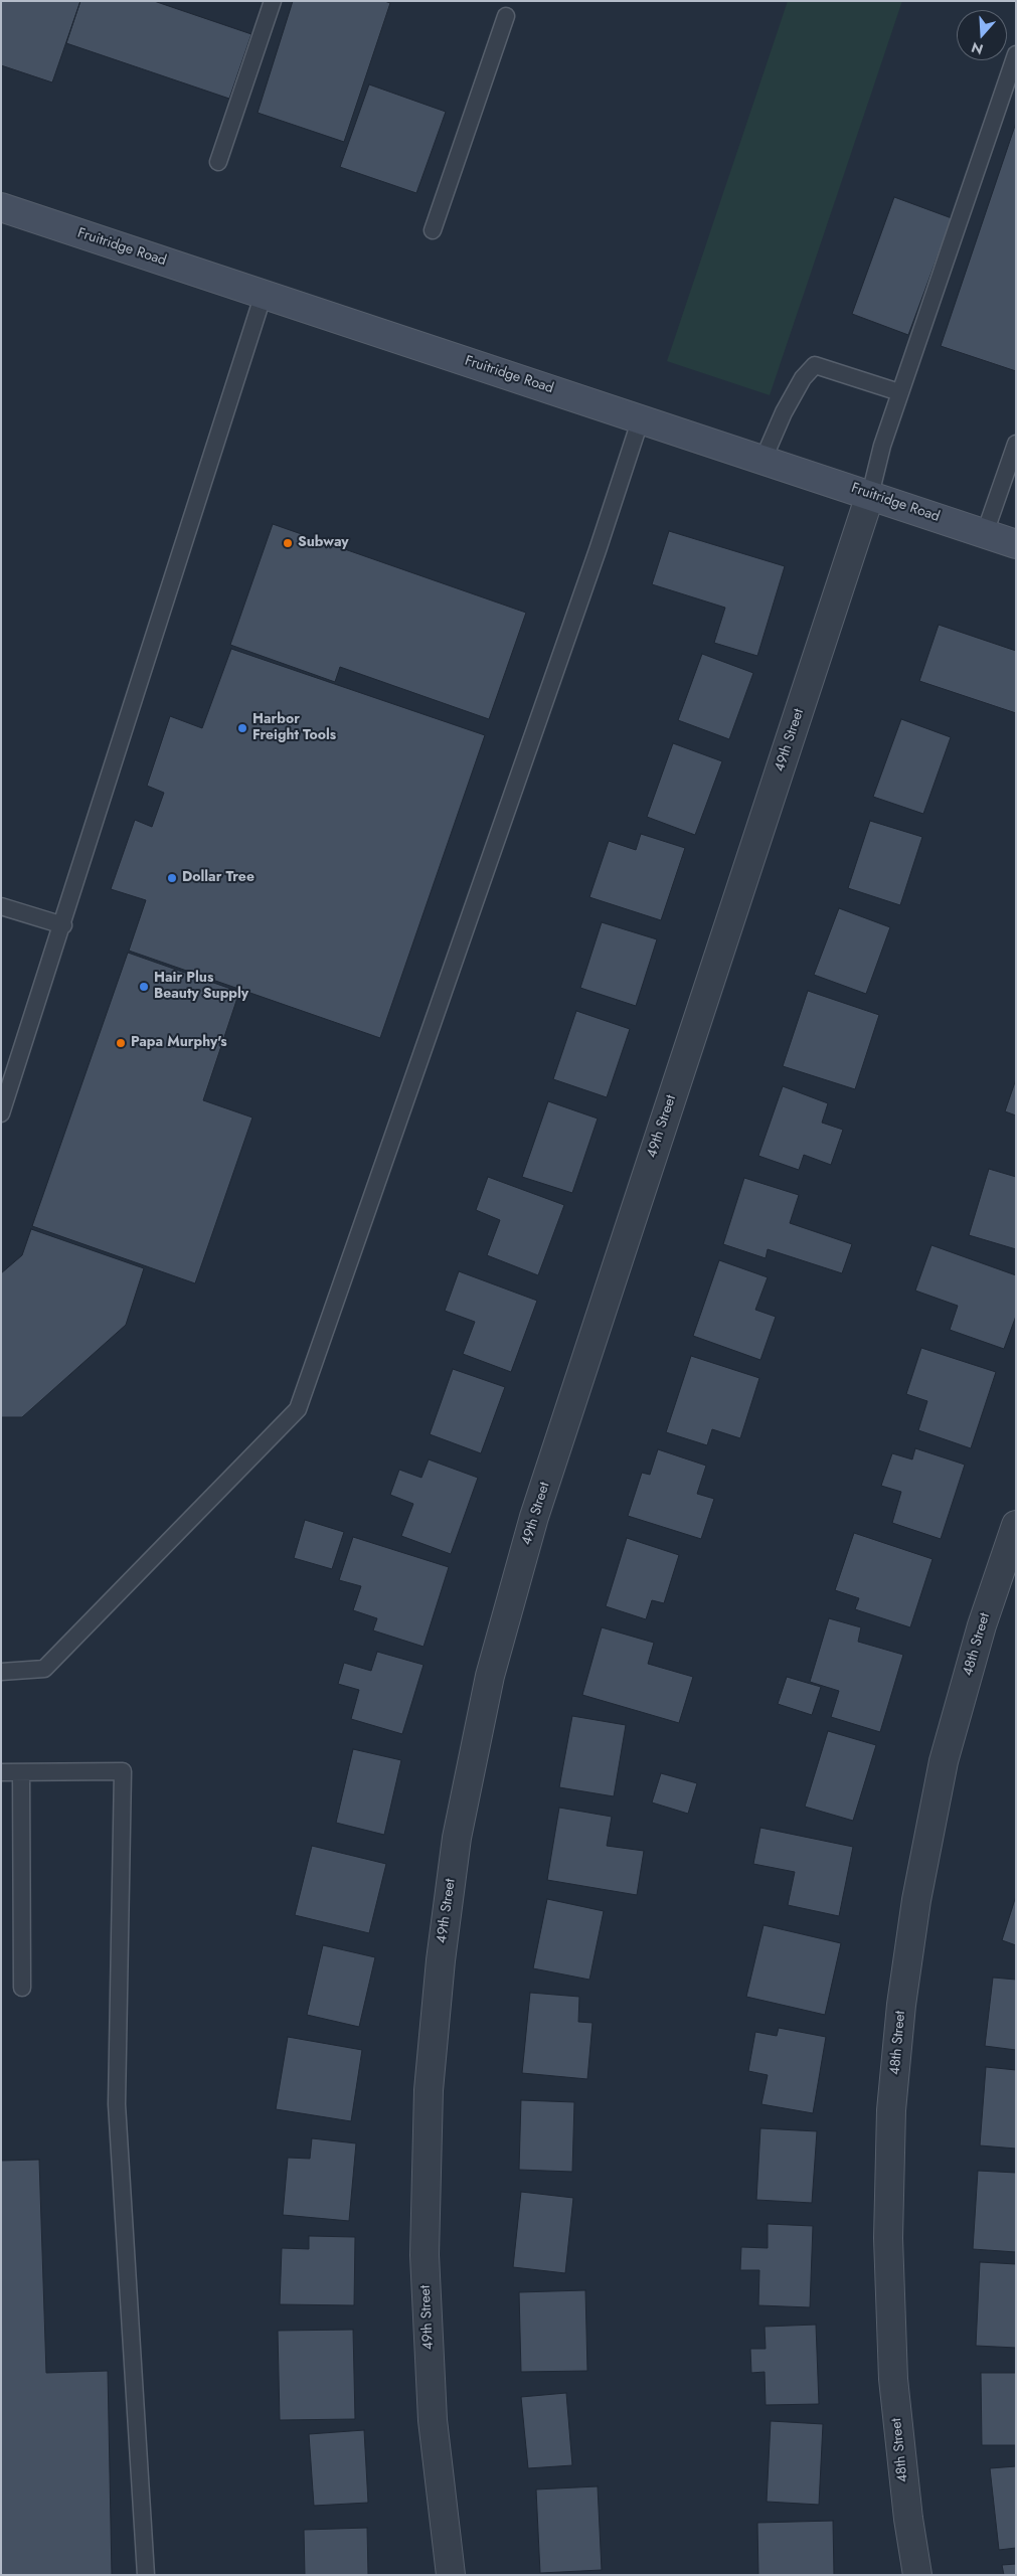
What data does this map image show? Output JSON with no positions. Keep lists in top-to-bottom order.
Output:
{
  "streets": {
    "main road": ["Fruitridge Road"],
    "street": ["49th Street", "48th Street"]
  },
  "crossings": [
    ["Fruitridge Road", "49th Street"]
  ],
  "places": [
    "Subway",
    "Harbor Freight Tools",
    "Dollar Tree",
    "Hair Plus Beauty Supply",
    "Papa Murphy's"
  ],
  "north": "bottom"
}
